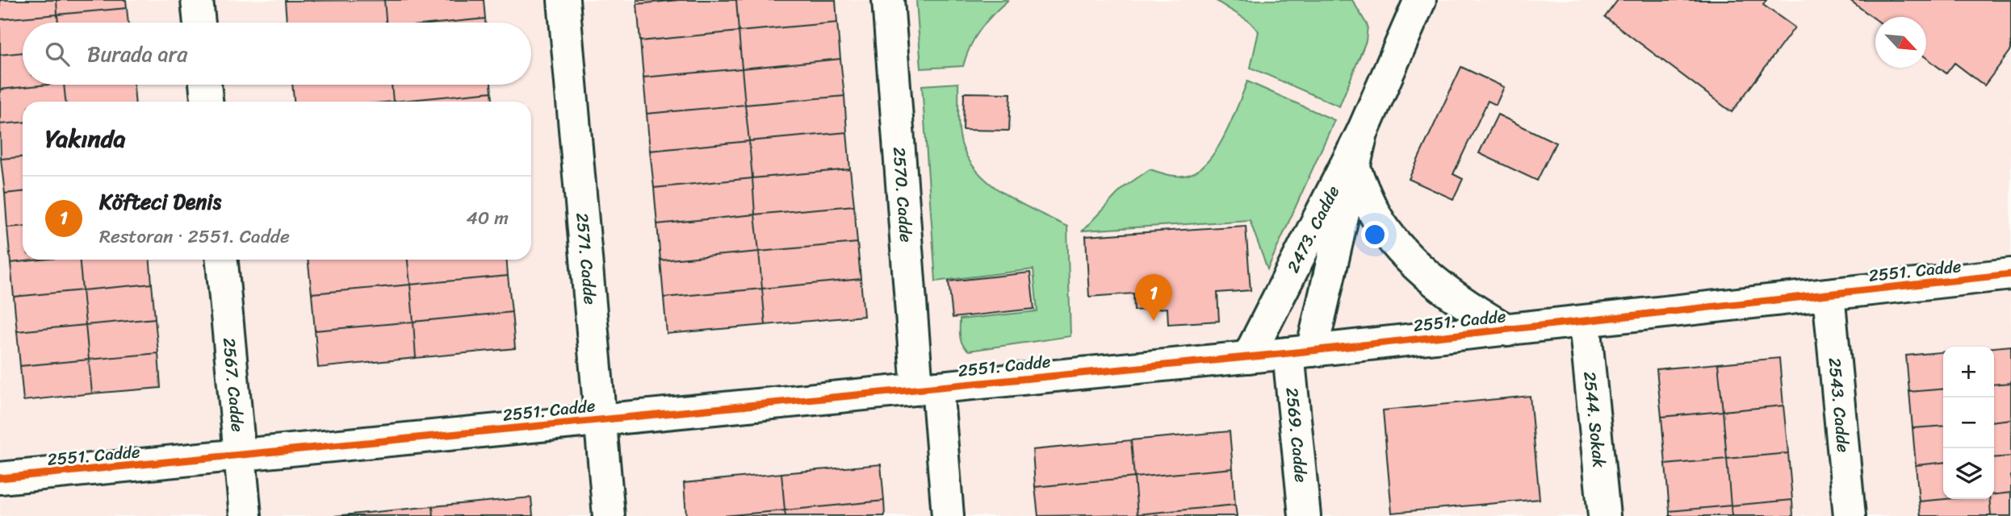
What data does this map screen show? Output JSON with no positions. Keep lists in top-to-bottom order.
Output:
{
  "streets": {
    "street": [
      "2570. Cadde",
      "2473. Cadde",
      "2571. Cadde",
      "2551. Cadde",
      "2567. Cadde",
      "2543. Cadde",
      "2544. Sokak",
      "2569. Cadde"
    ]
  },
  "crossings": [
    ["2570. Cadde", "2551. Cadde"],
    ["2473. Cadde", "2551. Cadde"],
    ["2473. Cadde", "2569. Cadde"],
    ["2571. Cadde", "2551. Cadde"],
    ["2551. Cadde", "2567. Cadde"],
    ["2551. Cadde", "2543. Cadde"],
    ["2551. Cadde", "2544. Sokak"],
    ["2551. Cadde", "2569. Cadde"]
  ],
  "north": "bottom right",
  "page": {
    "search": "Burada ara",
    "heading": "Yakında",
    "list": [
      {
        "mark": "1",
        "name": "Köfteci Denis",
        "note": "Restoran · 2551. Cadde",
        "value": "40 m"
      }
    ],
    "pins": "1",
    "map_buttons": ["+", "−"]
  }
}
